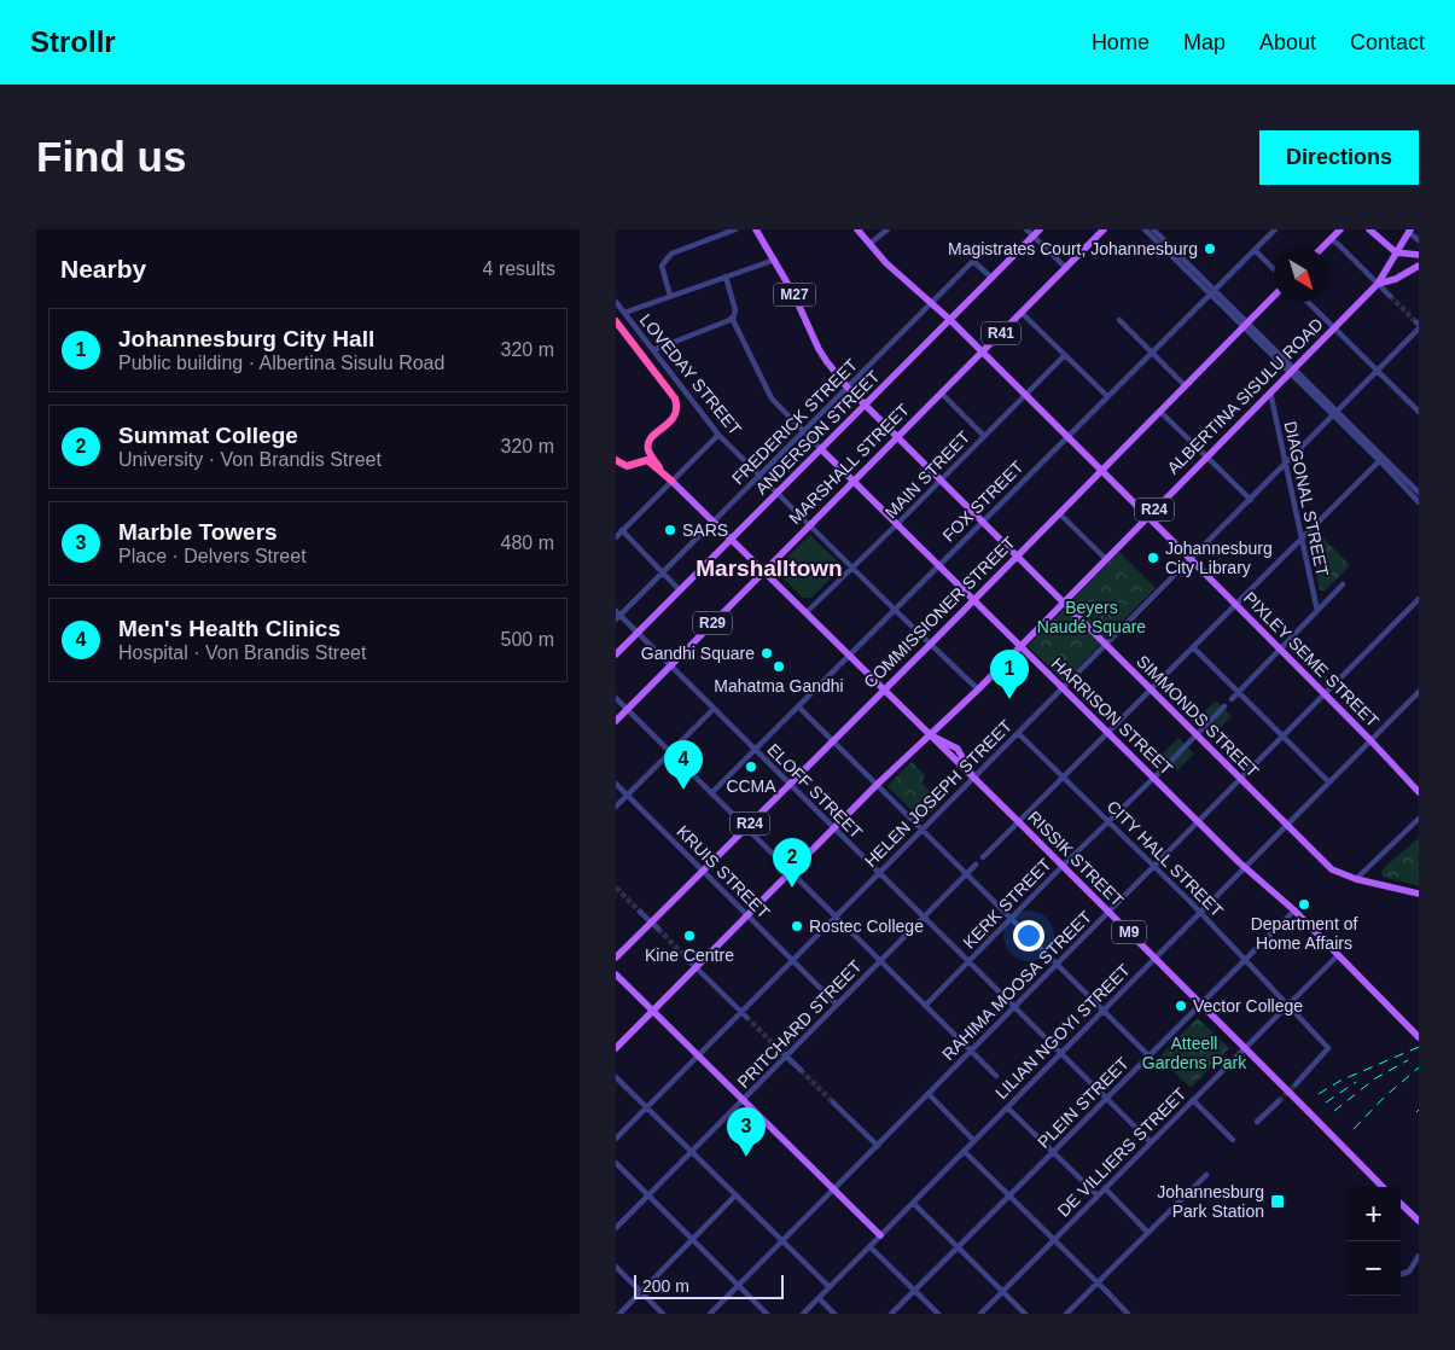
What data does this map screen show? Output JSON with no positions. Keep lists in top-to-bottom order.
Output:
{
  "streets": {
    "main road": [
      "M27",
      "R41",
      "ALBERTINA SISULU ROAD",
      "ANDERSON STREET",
      "MARSHALL STREET",
      "R24",
      "COMMISSIONER STREET",
      "R29",
      "PIXLEY SEME STREET",
      "HARRISON STREET",
      "SIMMONDS STREET",
      "RISSIK STREET",
      "M9"
    ],
    "street": [
      "LOVEDAY STREET",
      "FREDERICK STREET",
      "MAIN STREET",
      "DIAGONAL STREET",
      "FOX STREET",
      "ELOFF STREET",
      "HELEN JOSEPH STREET",
      "CITY HALL STREET",
      "KRUIS STREET",
      "KERK STREET",
      "RAHIMA MOOSA STREET",
      "PRITCHARD STREET",
      "LILIAN NGOYI STREET",
      "PLEIN STREET",
      "DE VILLIERS STREET"
    ]
  },
  "crossings": [
    ["LOVEDAY STREET", "ALBERTINA SISULU ROAD"],
    ["LOVEDAY STREET", "FREDERICK STREET"],
    ["LOVEDAY STREET", "ANDERSON STREET"],
    ["LOVEDAY STREET", "MARSHALL STREET"],
    ["LOVEDAY STREET", "MAIN STREET"],
    ["LOVEDAY STREET", "FOX STREET"],
    ["LOVEDAY STREET", "COMMISSIONER STREET"],
    ["ALBERTINA SISULU ROAD", "DIAGONAL STREET"],
    ["ALBERTINA SISULU ROAD", "PIXLEY SEME STREET"],
    ["ALBERTINA SISULU ROAD", "HARRISON STREET"],
    ["ALBERTINA SISULU ROAD", "SIMMONDS STREET"],
    ["ALBERTINA SISULU ROAD", "ELOFF STREET"],
    ["ALBERTINA SISULU ROAD", "RISSIK STREET"],
    ["ALBERTINA SISULU ROAD", "KRUIS STREET"],
    ["FREDERICK STREET", "ANDERSON STREET"],
    ["FREDERICK STREET", "PIXLEY SEME STREET"],
    ["FREDERICK STREET", "HARRISON STREET"],
    ["FREDERICK STREET", "SIMMONDS STREET"],
    ["FREDERICK STREET", "ELOFF STREET"],
    ["FREDERICK STREET", "RISSIK STREET"],
    ["ANDERSON STREET", "PIXLEY SEME STREET"],
    ["ANDERSON STREET", "HARRISON STREET"],
    ["ANDERSON STREET", "SIMMONDS STREET"],
    ["ANDERSON STREET", "ELOFF STREET"],
    ["ANDERSON STREET", "RISSIK STREET"],
    ["MARSHALL STREET", "PIXLEY SEME STREET"],
    ["MARSHALL STREET", "HARRISON STREET"],
    ["MARSHALL STREET", "SIMMONDS STREET"],
    ["MARSHALL STREET", "ELOFF STREET"],
    ["MARSHALL STREET", "RISSIK STREET"],
    ["MAIN STREET", "PIXLEY SEME STREET"],
    ["MAIN STREET", "HARRISON STREET"],
    ["MAIN STREET", "SIMMONDS STREET"],
    ["MAIN STREET", "RISSIK STREET"],
    ["DIAGONAL STREET", "HELEN JOSEPH STREET"],
    ["FOX STREET", "PIXLEY SEME STREET"],
    ["FOX STREET", "HARRISON STREET"],
    ["FOX STREET", "SIMMONDS STREET"],
    ["FOX STREET", "ELOFF STREET"],
    ["FOX STREET", "RISSIK STREET"],
    ["COMMISSIONER STREET", "PIXLEY SEME STREET"],
    ["COMMISSIONER STREET", "HARRISON STREET"],
    ["COMMISSIONER STREET", "SIMMONDS STREET"],
    ["COMMISSIONER STREET", "ELOFF STREET"],
    ["COMMISSIONER STREET", "RISSIK STREET"],
    ["COMMISSIONER STREET", "KRUIS STREET"],
    ["PIXLEY SEME STREET", "HELEN JOSEPH STREET"],
    ["PIXLEY SEME STREET", "RAHIMA MOOSA STREET"],
    ["PIXLEY SEME STREET", "LILIAN NGOYI STREET"],
    ["HARRISON STREET", "HELEN JOSEPH STREET"],
    ["HARRISON STREET", "KERK STREET"],
    ["HARRISON STREET", "RAHIMA MOOSA STREET"],
    ["HARRISON STREET", "LILIAN NGOYI STREET"],
    ["HARRISON STREET", "PLEIN STREET"],
    ["HARRISON STREET", "DE VILLIERS STREET"],
    ["SIMMONDS STREET", "HELEN JOSEPH STREET"],
    ["SIMMONDS STREET", "RAHIMA MOOSA STREET"],
    ["SIMMONDS STREET", "LILIAN NGOYI STREET"],
    ["ELOFF STREET", "HELEN JOSEPH STREET"],
    ["ELOFF STREET", "KERK STREET"],
    ["ELOFF STREET", "RAHIMA MOOSA STREET"],
    ["ELOFF STREET", "PRITCHARD STREET"],
    ["ELOFF STREET", "LILIAN NGOYI STREET"],
    ["ELOFF STREET", "PLEIN STREET"],
    ["ELOFF STREET", "DE VILLIERS STREET"],
    ["HELEN JOSEPH STREET", "RISSIK STREET"],
    ["HELEN JOSEPH STREET", "CITY HALL STREET"],
    ["HELEN JOSEPH STREET", "KRUIS STREET"],
    ["RISSIK STREET", "KERK STREET"],
    ["RISSIK STREET", "RAHIMA MOOSA STREET"],
    ["RISSIK STREET", "LILIAN NGOYI STREET"],
    ["RISSIK STREET", "PLEIN STREET"],
    ["RISSIK STREET", "DE VILLIERS STREET"],
    ["CITY HALL STREET", "KERK STREET"],
    ["CITY HALL STREET", "RAHIMA MOOSA STREET"],
    ["CITY HALL STREET", "LILIAN NGOYI STREET"],
    ["CITY HALL STREET", "PLEIN STREET"],
    ["CITY HALL STREET", "DE VILLIERS STREET"],
    ["KRUIS STREET", "PRITCHARD STREET"]
  ],
  "districts": ["Marshalltown"],
  "parks": ["Beyers Naudé Square", "Atteell Gardens Park"],
  "places": {
    "other": [
      "Magistrates Court, Johannesburg",
      "SARS",
      "Johannesburg City Library",
      "Gandhi Square",
      "Mahatma Gandhi",
      "CCMA",
      "Department of Home Affairs",
      "Rostec College",
      "Kine Centre",
      "Vector College"
    ],
    "transit": ["Johannesburg Park Station"]
  },
  "scale_bar": "200 m",
  "north": "bottom right",
  "page": {
    "header": "Strollr",
    "nav": [
      "Home",
      "Map",
      "About",
      "Contact"
    ],
    "buttons": "Directions",
    "title": "Find us",
    "heading": ["Nearby", "4 results"],
    "list": [
      {
        "mark": "1",
        "name": "Johannesburg City Hall",
        "note": "Public building · Albertina Sisulu Road",
        "value": "320 m"
      },
      {
        "mark": "2",
        "name": "Summat College",
        "note": "University · Von Brandis Street",
        "value": "320 m"
      },
      {
        "mark": "3",
        "name": "Marble Towers",
        "note": "Place · Delvers Street",
        "value": "480 m"
      },
      {
        "mark": "4",
        "name": "Men's Health Clinics",
        "note": "Hospital · Von Brandis Street",
        "value": "500 m"
      }
    ],
    "pins": [
      "1",
      "4",
      "2",
      "3"
    ],
    "map_buttons": ["+", "−"],
    "scale": "200 m"
  }
}
